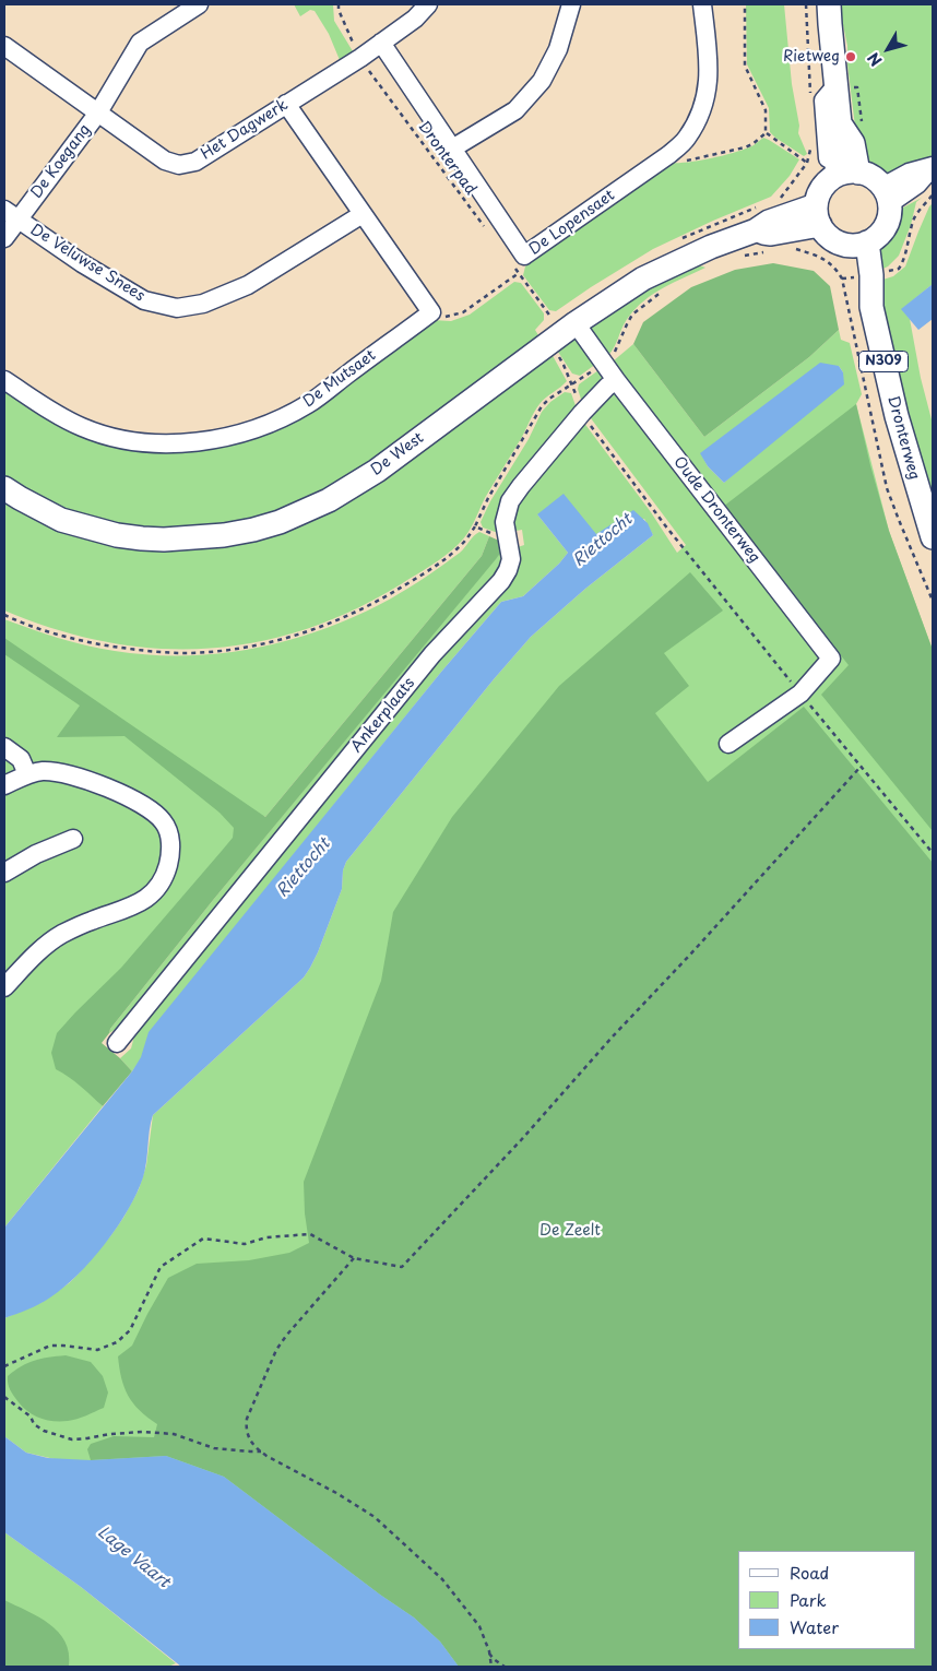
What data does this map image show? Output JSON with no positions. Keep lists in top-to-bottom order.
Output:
{
  "streets": {
    "main road": ["N309", "Dronterweg", "De West"],
    "street": [
      "Het Dagwerk",
      "De Koegang",
      "De Lopensaet",
      "De Veluwse Snees",
      "De Mutsaet",
      "Oude Dronterweg",
      "Ankerplaats"
    ],
    "path": ["Dronterpad"]
  },
  "crossings": [
    ["Het Dagwerk", "Dronterpad"],
    ["Het Dagwerk", "De Koegang"],
    ["Het Dagwerk", "De Lopensaet"],
    ["De Koegang", "De Veluwse Snees"],
    ["Dronterweg", "De West"],
    ["De West", "Oude Dronterweg"],
    ["Oude Dronterweg", "Ankerplaats"]
  ],
  "water": ["Riettocht", "Lage Vaart"],
  "parks": ["De Zeelt"],
  "places": ["Rietweg"],
  "legend": ["Road", "Park", "Water"],
  "north": "bottom left"
}
